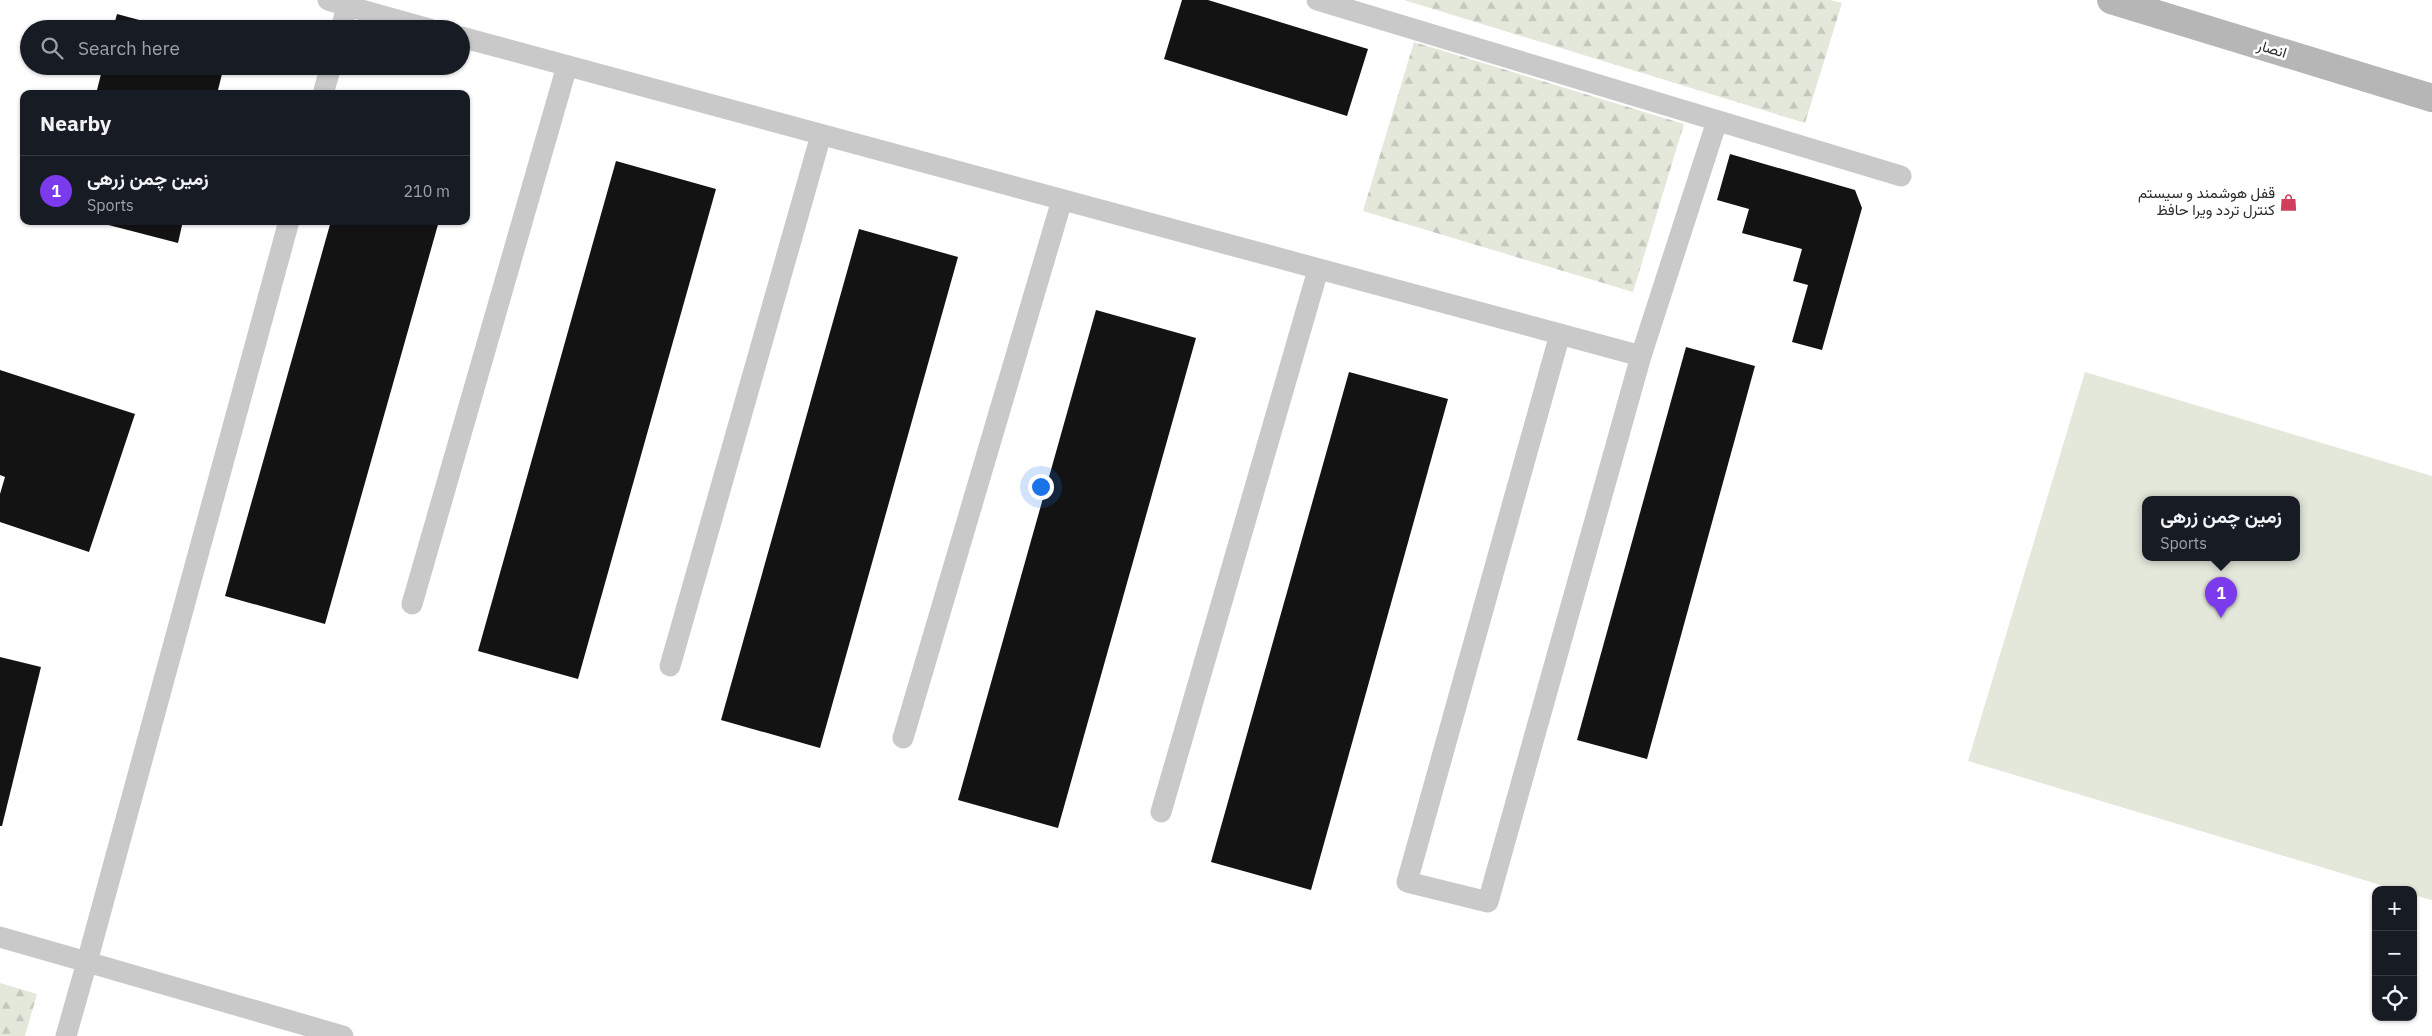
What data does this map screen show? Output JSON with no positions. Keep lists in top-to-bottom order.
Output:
{
  "streets": {
    "street": ["انصار"]
  },
  "places": {
    "shop": ["قفل هوشمند و سیستم کنترل تردد ویرا حافظ"]
  },
  "page": {
    "search": "Search here",
    "heading": "Nearby",
    "list": [
      {
        "mark": "1",
        "name": "زمین چمن زرهی",
        "note": "Sports",
        "value": "210 m"
      }
    ],
    "popup": ["زمین چمن زرهی", "Sports"],
    "pins": "1",
    "map_buttons": ["+", "−"]
  }
}
